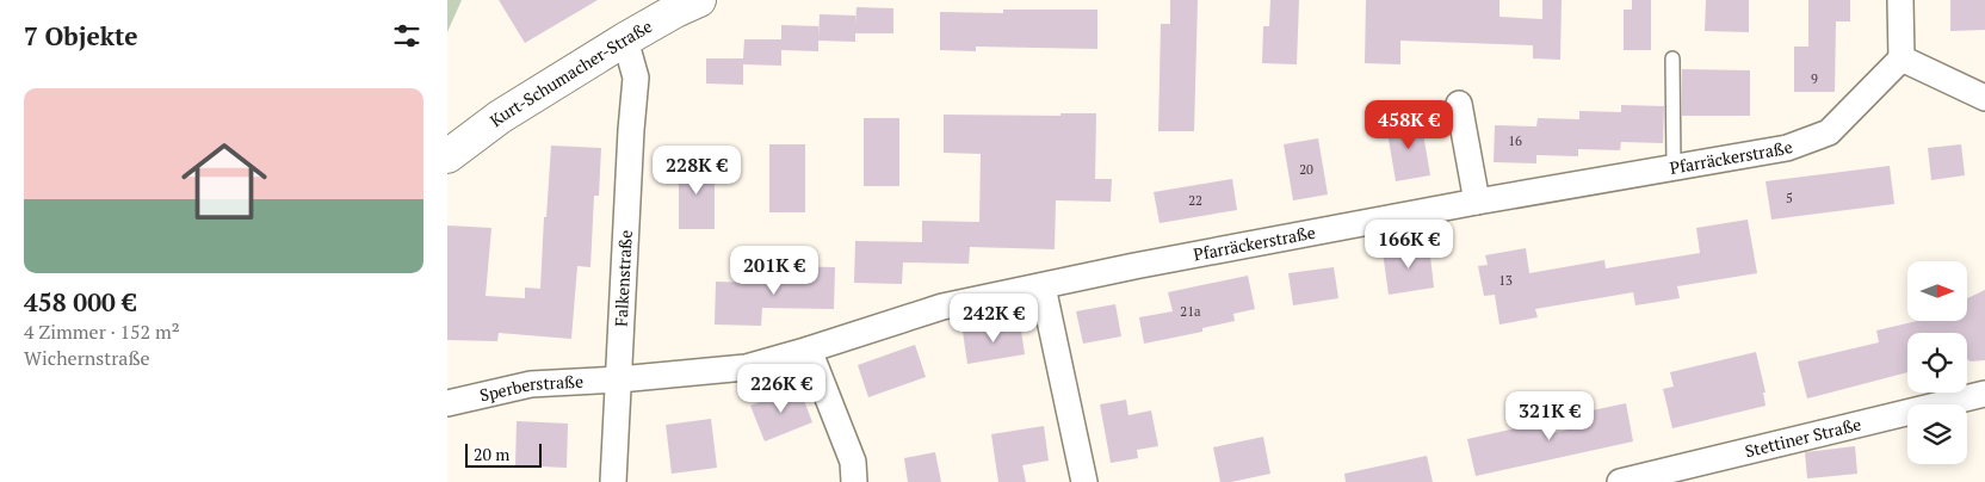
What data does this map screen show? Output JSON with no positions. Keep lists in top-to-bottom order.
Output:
{
  "streets": {
    "street": [
      "Kurt-Schumacher-Straße",
      "Pfarräckerstraße",
      "Falkenstraße",
      "Sperberstraße",
      "Stettiner Straße"
    ]
  },
  "crossings": [
    ["Kurt-Schumacher-Straße", "Falkenstraße"],
    ["Pfarräckerstraße", "Falkenstraße"],
    ["Pfarräckerstraße", "Sperberstraße"],
    ["Falkenstraße", "Sperberstraße"]
  ],
  "house_numbers": [
    "9",
    "16",
    "20",
    "5",
    "22",
    "13",
    "21a"
  ],
  "scale_bar": "20 m",
  "north": "right",
  "page": {
    "heading": "7 Objekte",
    "list": [
      {
        "name": "458 000 €",
        "note": "4 Zimmer · 152 m² · Wichernstraße"
      }
    ],
    "price": [
      "458K €",
      "228K €",
      "166K €",
      "201K €",
      "242K €",
      "226K €",
      "321K €"
    ],
    "scale": "20 m"
  }
}
